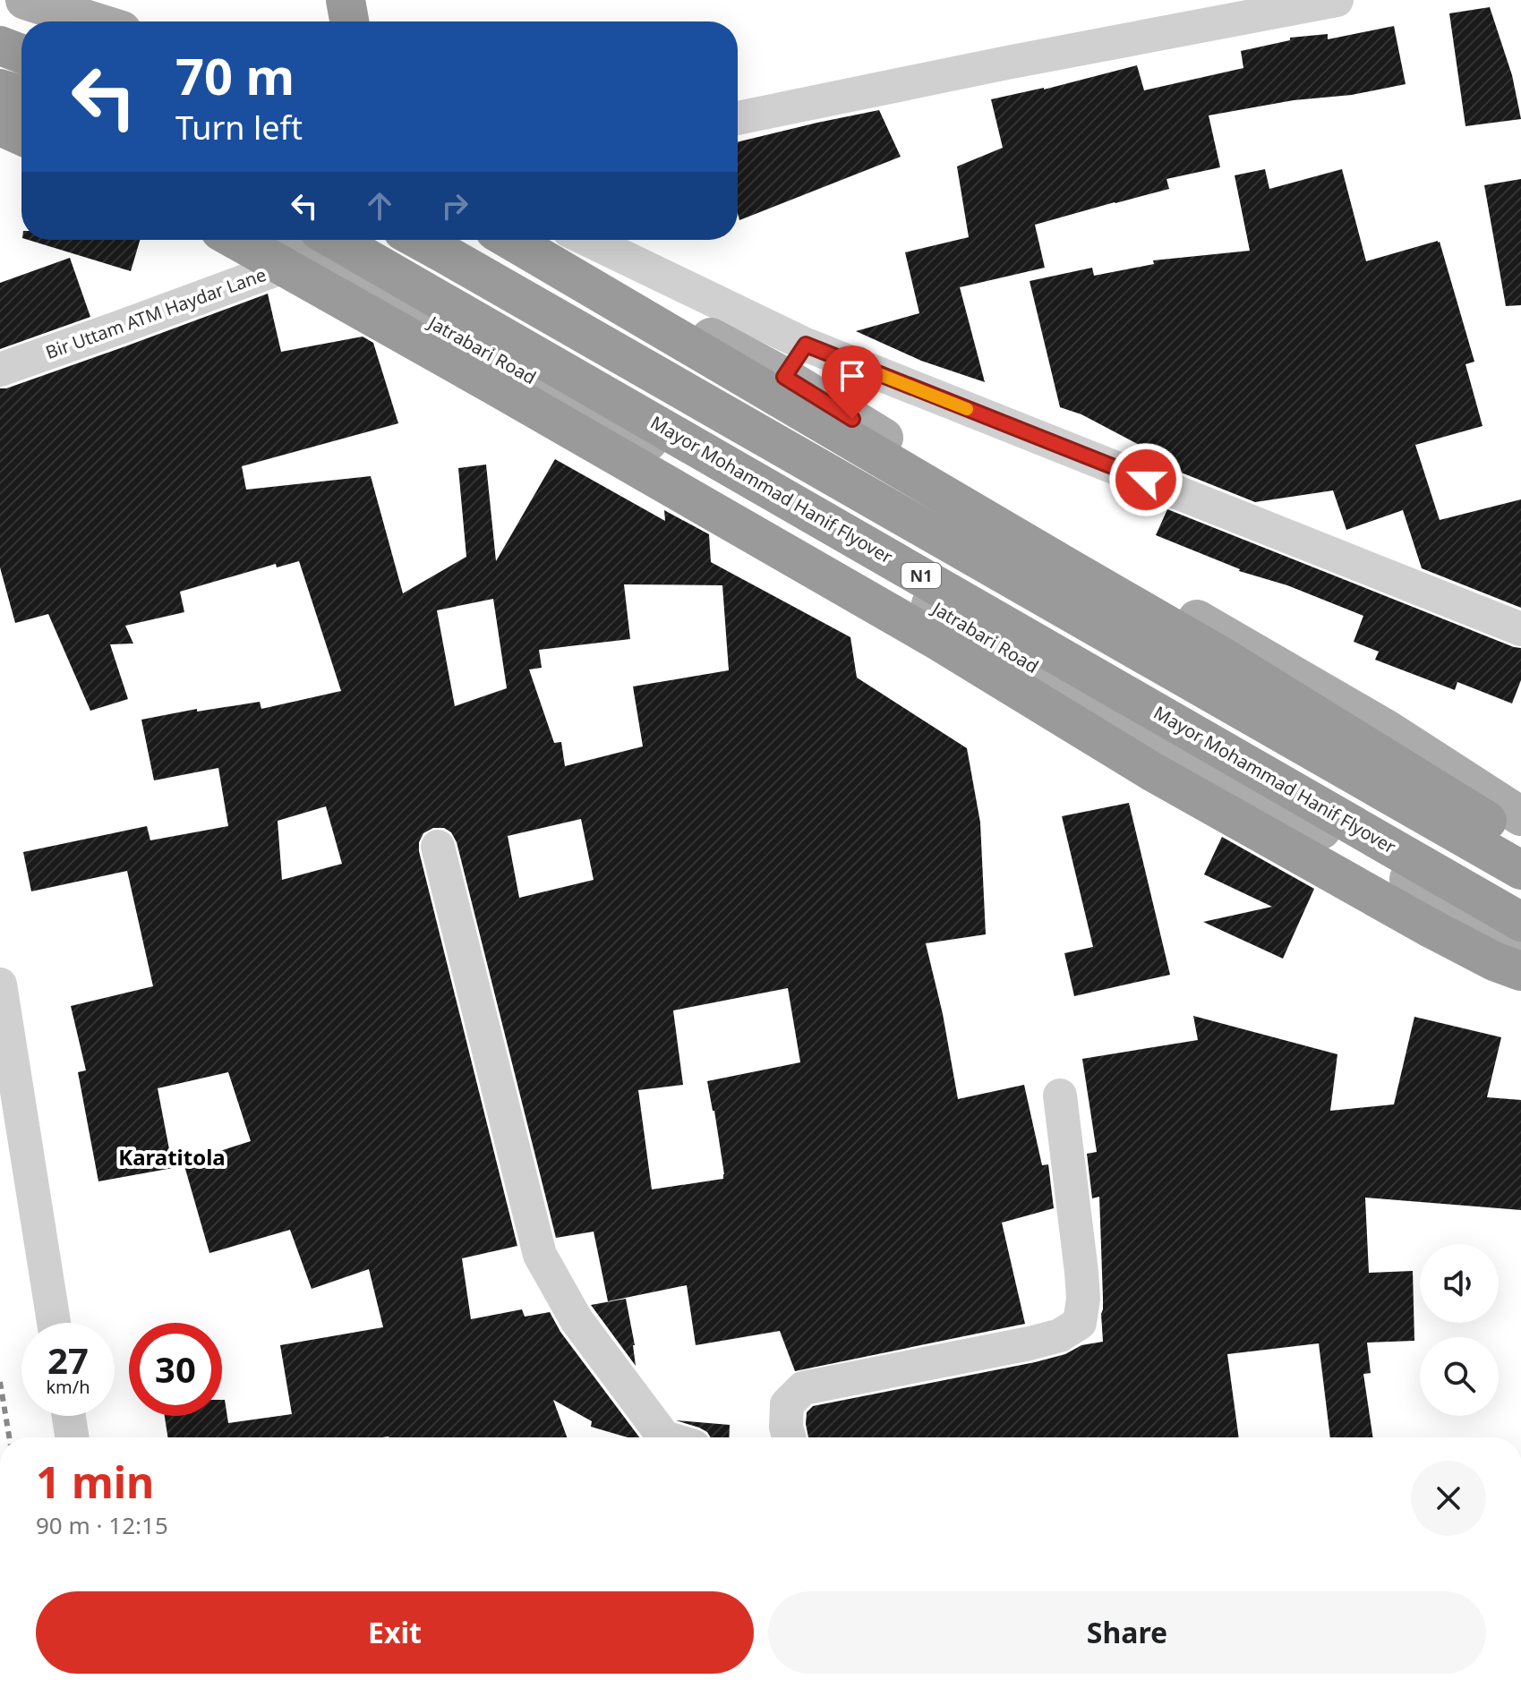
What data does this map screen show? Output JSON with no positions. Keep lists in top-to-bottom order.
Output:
{
  "streets": {
    "highway": ["Mayor Mohammad Hanif Flyover", "N1"],
    "main road": ["Jatrabari Road"],
    "street": ["Bir Uttam ATM Haydar Lane"]
  },
  "crossings": [
    ["Bir Uttam ATM Haydar Lane", "Jatrabari Road"],
    ["Bir Uttam ATM Haydar Lane", "Mayor Mohammad Hanif Flyover"],
    ["Jatrabari Road", "Mayor Mohammad Hanif Flyover"]
  ],
  "districts": ["Karatitola"],
  "page": {
    "turn": ["70 m", "Turn left"],
    "speed": "27 km/h",
    "limit": "30",
    "heading": ["1 min", "90 m · 12:15"],
    "buttons": ["Exit", "Share"]
  }
}
